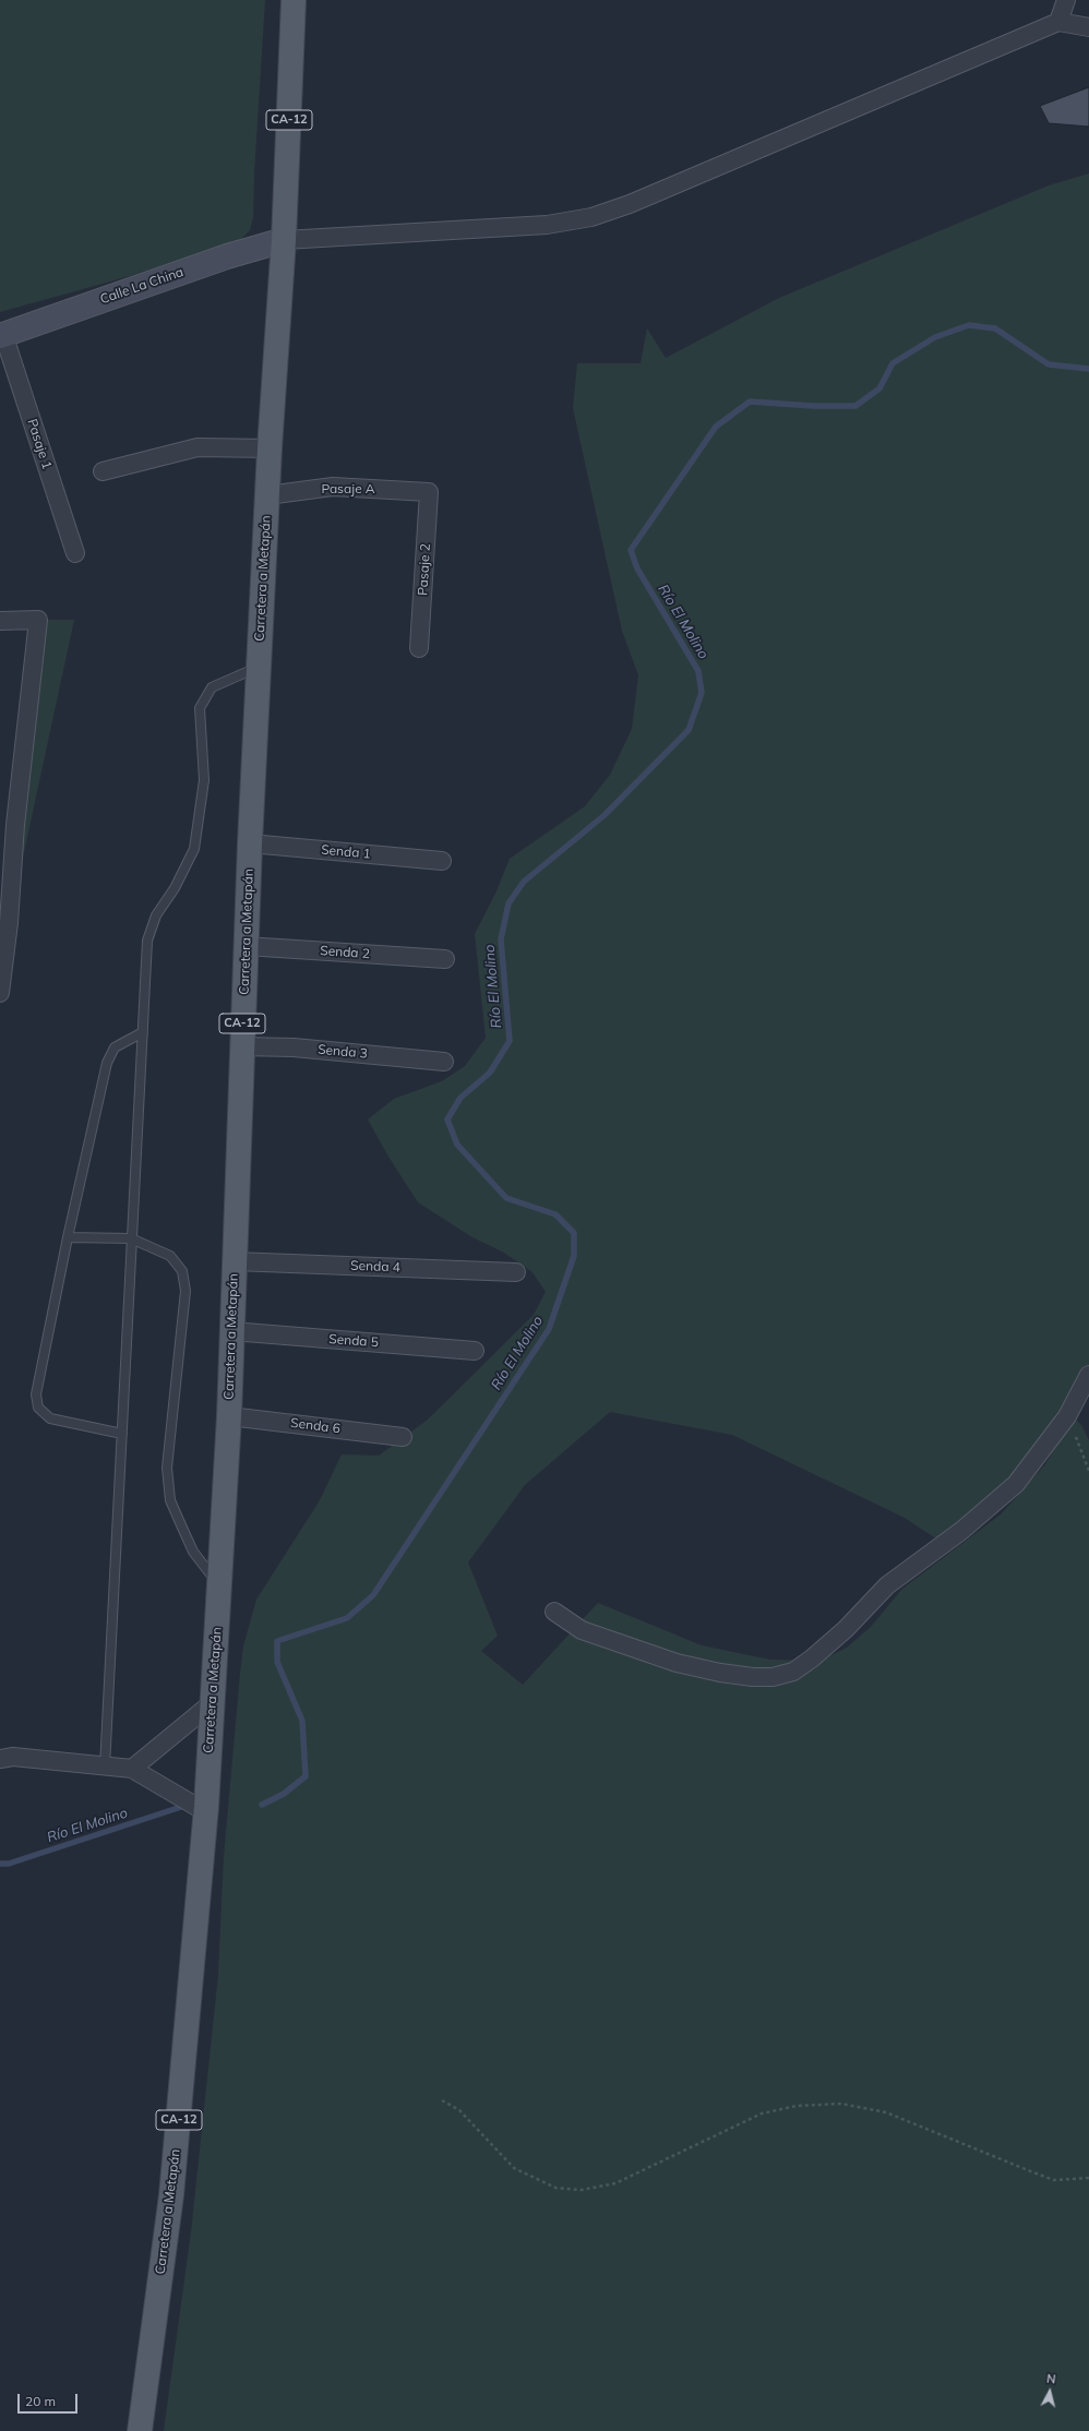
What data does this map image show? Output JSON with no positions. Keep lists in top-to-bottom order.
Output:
{
  "streets": {
    "main road": ["CA-12", "Calle La China", "Carretera a Metapán"],
    "street": [
      "Pasaje 1",
      "Pasaje A",
      "Pasaje 2",
      "Senda 1",
      "Senda 2",
      "Senda 3",
      "Senda 4",
      "Senda 5",
      "Senda 6"
    ]
  },
  "crossings": [
    ["CA-12", "Calle La China"],
    ["CA-12", "Carretera a Metapán"],
    ["Calle La China", "Pasaje 1"],
    ["Calle La China", "Carretera a Metapán"],
    ["Pasaje A", "Pasaje 2"],
    ["Pasaje A", "Carretera a Metapán"],
    ["Carretera a Metapán", "Senda 1"],
    ["Carretera a Metapán", "Senda 2"],
    ["Carretera a Metapán", "Senda 3"],
    ["Carretera a Metapán", "Senda 4"],
    ["Carretera a Metapán", "Senda 5"],
    ["Carretera a Metapán", "Senda 6"]
  ],
  "water": ["Río El Molino"],
  "scale_bar": "20 m",
  "north": "top"
}
